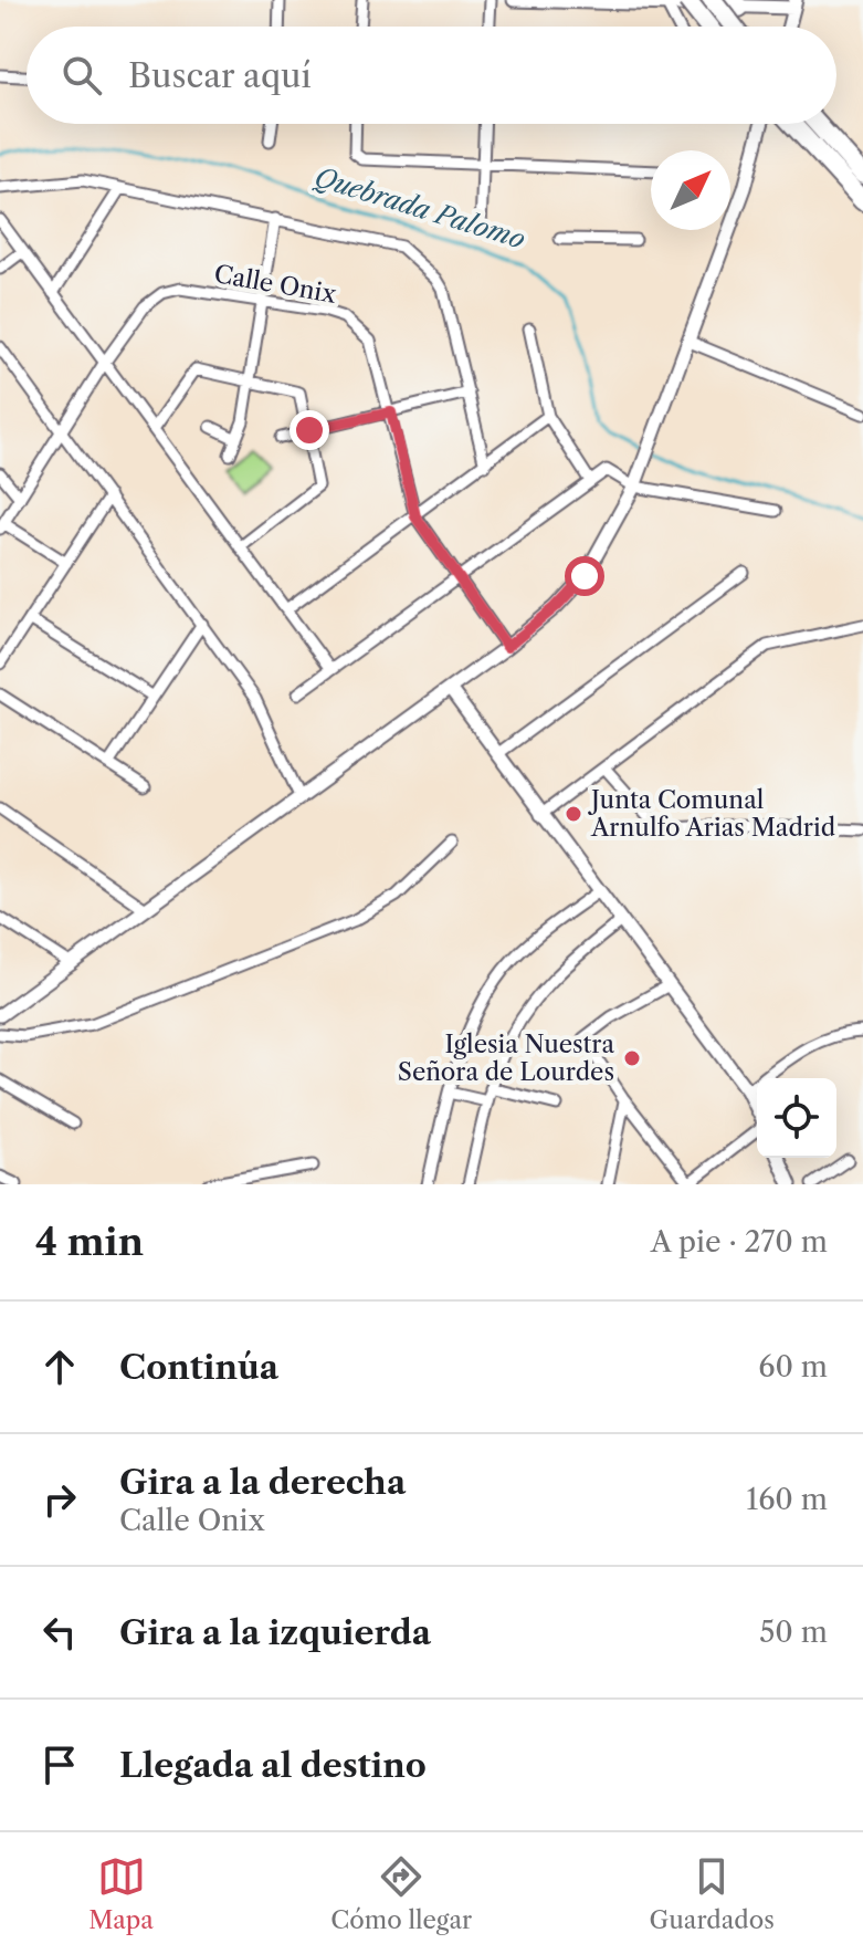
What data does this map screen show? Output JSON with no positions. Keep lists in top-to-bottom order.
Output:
{
  "streets": {
    "street": ["Calle Onix"]
  },
  "water": ["Quebrada Palomo"],
  "places": ["Junta Comunal Arnulfo Arias Madrid", "Iglesia Nuestra Señora de Lourdes"],
  "north": "top right",
  "page": {
    "search": "Buscar aquí",
    "heading": ["4 min", "A pie · 270 m"],
    "list": [
      ["Continúa", "60 m"],
      ["Gira a la derecha", "Calle Onix", "160 m"],
      ["Gira a la izquierda", "50 m"],
      "Llegada al destino"
    ],
    "nav": ["Mapa", "Cómo llegar", "Guardados"]
  }
}
